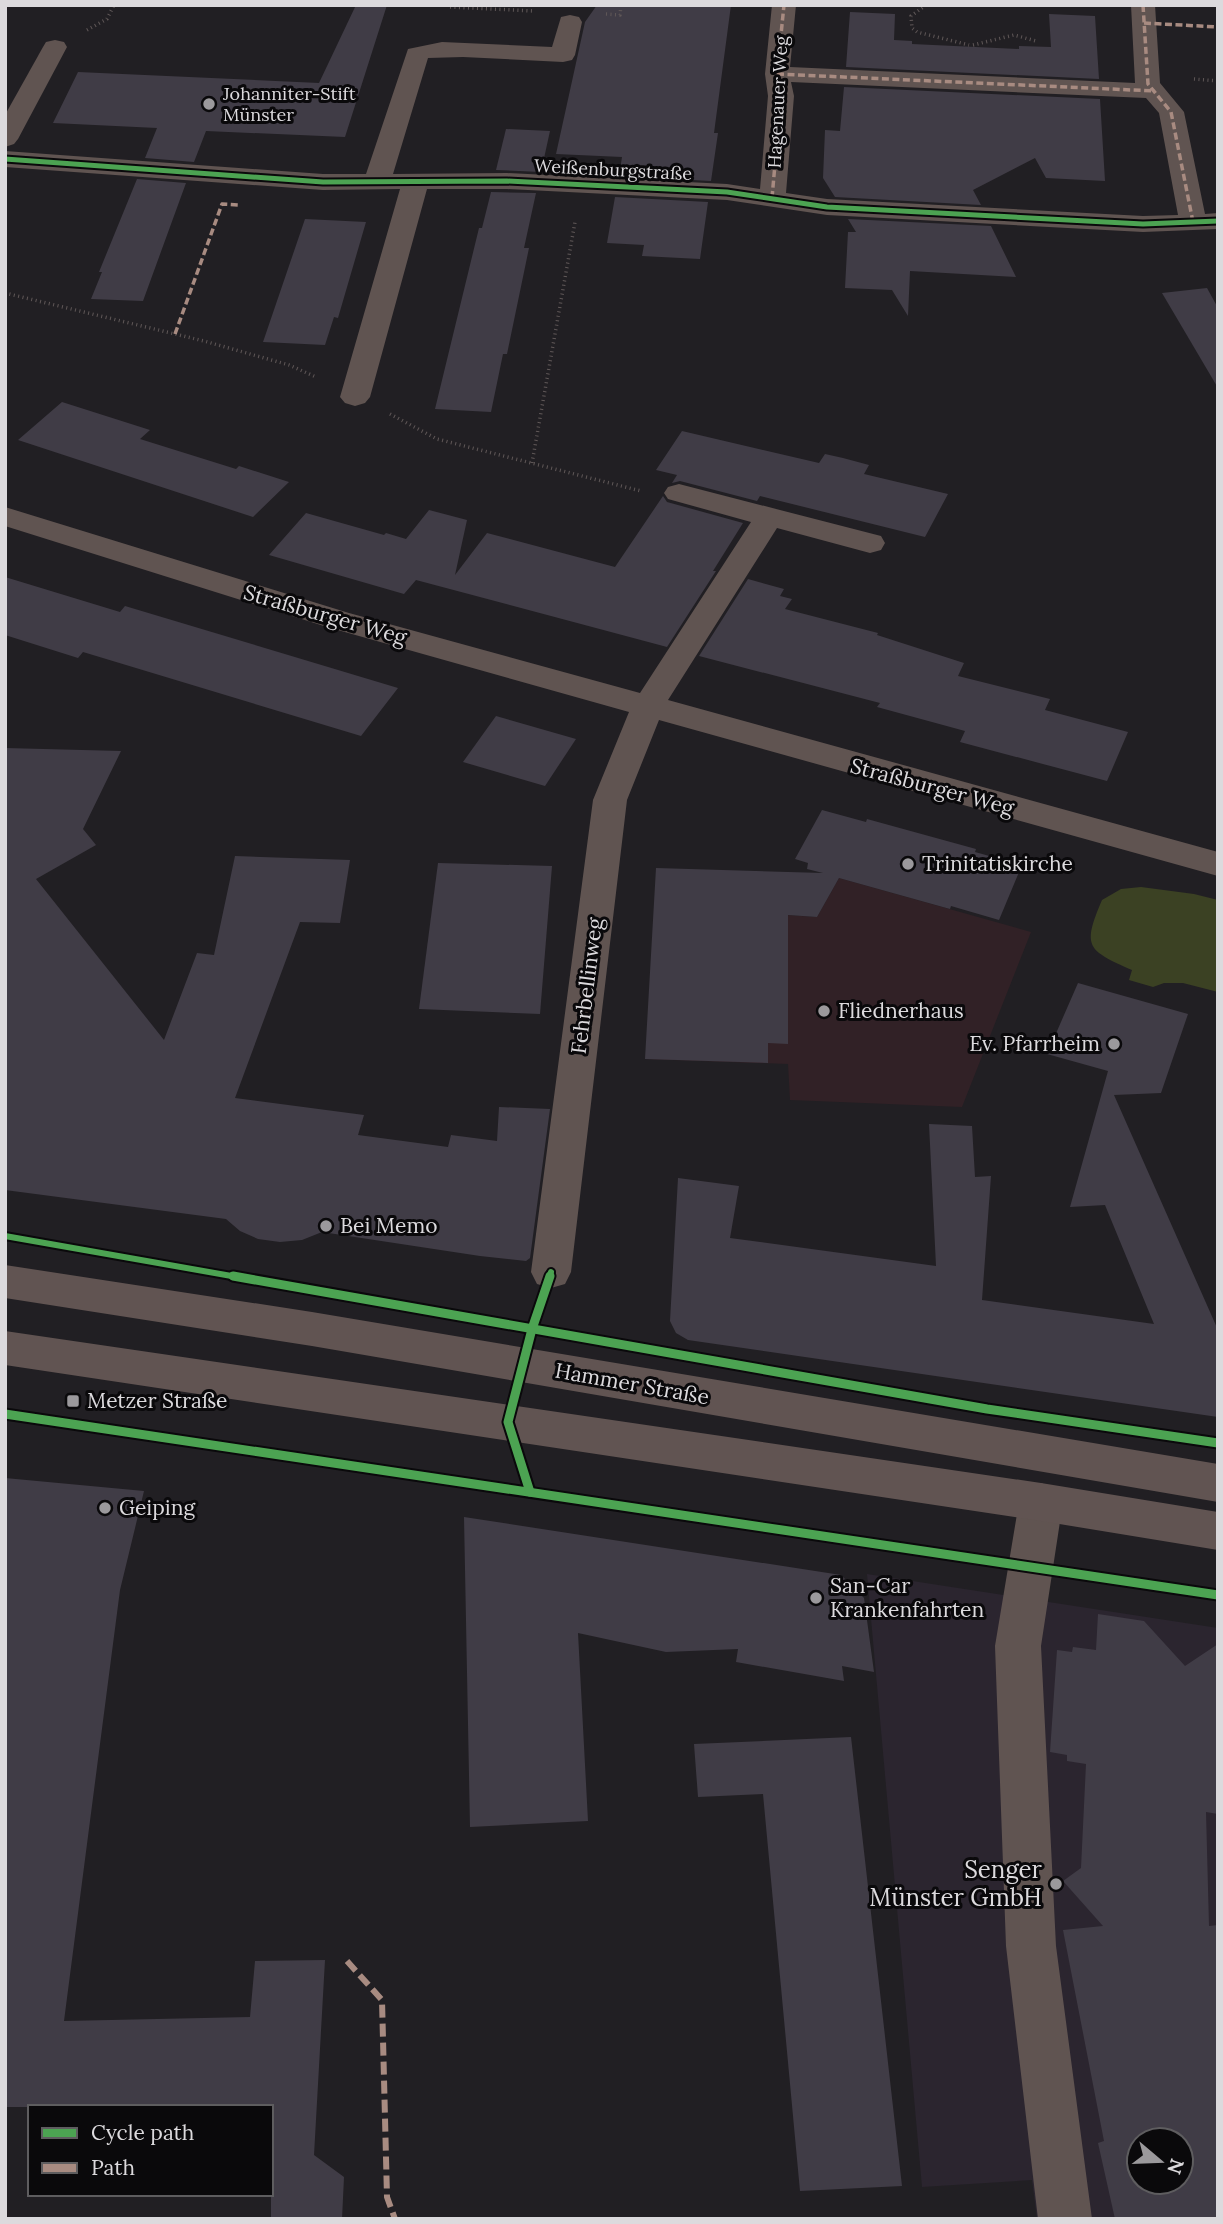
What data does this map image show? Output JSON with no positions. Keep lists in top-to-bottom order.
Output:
{
  "streets": {
    "main road": ["Hammer Straße"],
    "street": [
      "Hagenauer Weg",
      "Weißenburgstraße",
      "Straßburger Weg",
      "Fehrbellinweg"
    ]
  },
  "crossings": [
    ["Hagenauer Weg", "Weißenburgstraße"],
    ["Straßburger Weg", "Fehrbellinweg"]
  ],
  "places": {
    "other": [
      "Johanniter-Stift Münster",
      "Trinitatiskirche",
      "Fliednerhaus",
      "Ev. Pfarrheim",
      "Bei Memo",
      "Geiping",
      "San-Car Krankenfahrten",
      "Senger Münster GmbH"
    ],
    "transit": ["Metzer Straße"]
  },
  "legend": ["Cycle path", "Path"],
  "north": "right"
}
